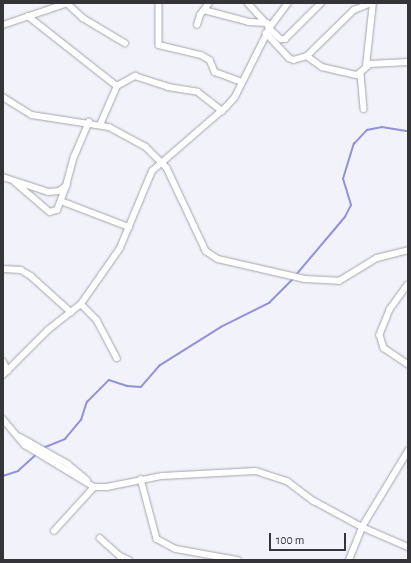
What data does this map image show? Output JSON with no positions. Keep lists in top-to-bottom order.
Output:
{
  "scale_bar": "100 m"
}
